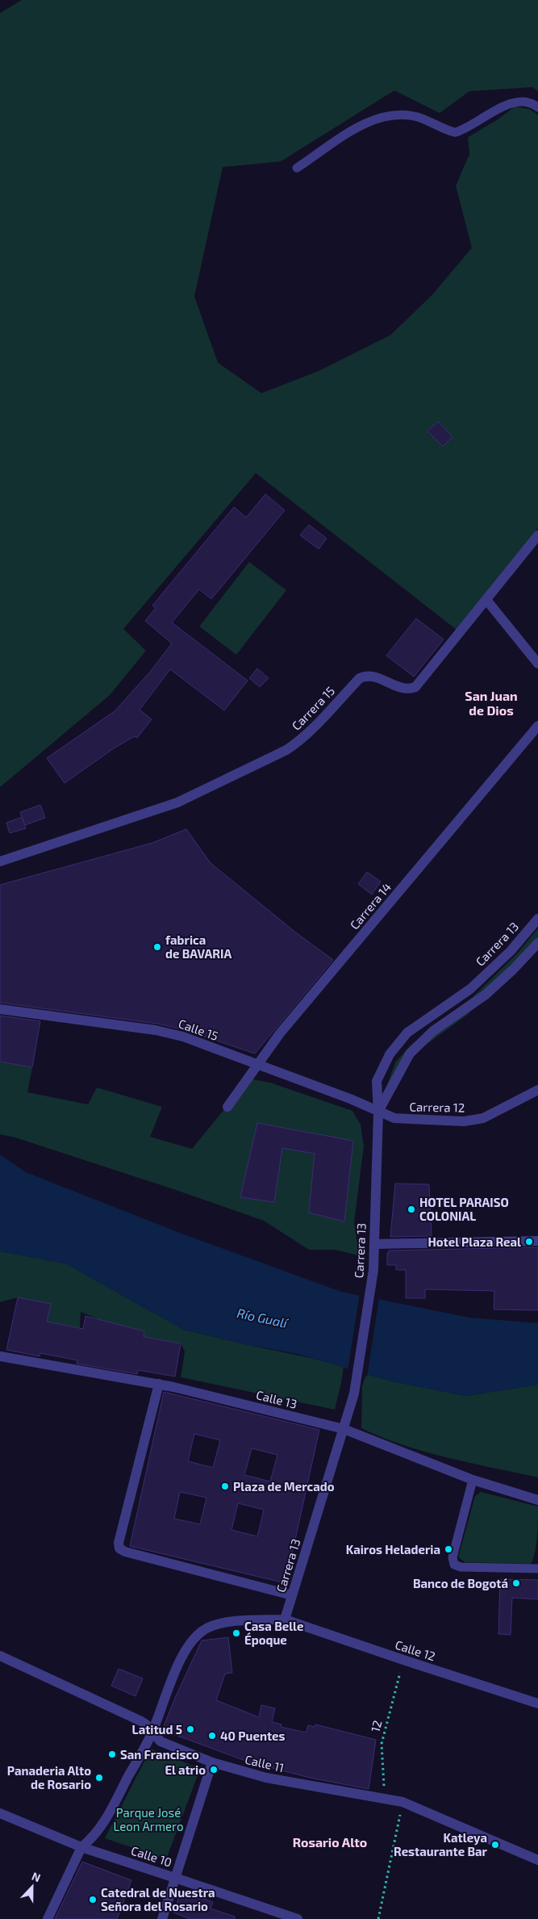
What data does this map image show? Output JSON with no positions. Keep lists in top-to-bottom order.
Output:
{
  "streets": {
    "street": [
      "Carrera 15",
      "Carrera 14",
      "Carrera 13",
      "Calle 15",
      "Carrera 12",
      "Calle 13",
      "Calle 12",
      "Calle 11",
      "Calle 10"
    ],
    "path": ["12"]
  },
  "crossings": [
    ["Carrera 14", "Calle 15"],
    ["Carrera 13", "Calle 15"],
    ["Carrera 13", "Carrera 12"],
    ["Carrera 13", "Calle 13"],
    ["Carrera 13", "Calle 12"],
    ["Calle 15", "Carrera 12"],
    ["Calle 12", "12"],
    ["12", "Calle 11"]
  ],
  "districts": ["San Juan de Dios", "Rosario Alto"],
  "water": ["Río Gualí"],
  "parks": ["Parque José Leon Armero"],
  "places": [
    "fabrica de BAVARIA",
    "HOTEL PARAISO COLONIAL",
    "Hotel Plaza Real",
    "Plaza de Mercado",
    "Kairos Heladeria",
    "Banco de Bogotá",
    "Casa Belle Époque",
    "Latitud 5",
    "40 Puentes",
    "San Francisco",
    "El atrio",
    "Panaderia Alto de Rosario",
    "Katleya Restaurante Bar",
    "Catedral de Nuestra Señora del Rosario"
  ],
  "north": "top"
}
